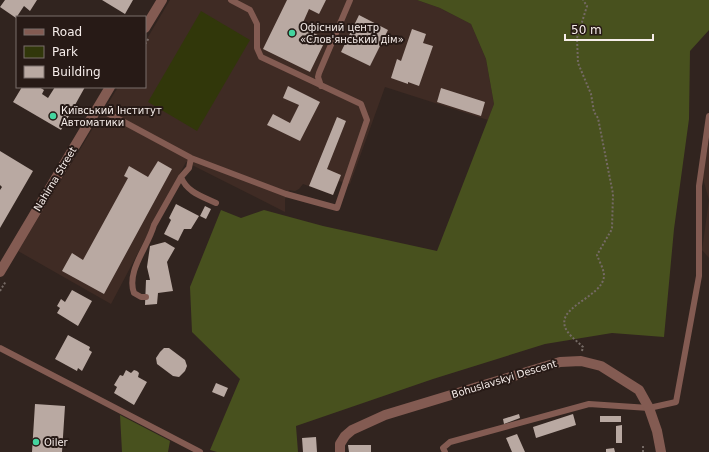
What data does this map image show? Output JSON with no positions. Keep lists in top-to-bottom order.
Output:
{
  "streets": {
    "street": ["Nahirna Street", "Bohuslavskyi Descent"]
  },
  "places": ["Офісний центр «Слов'янський дім»", "Київський Інститут Автоматики", "Oiler"],
  "legend": ["Road", "Park", "Building"],
  "scale_bar": "50 m"
}
